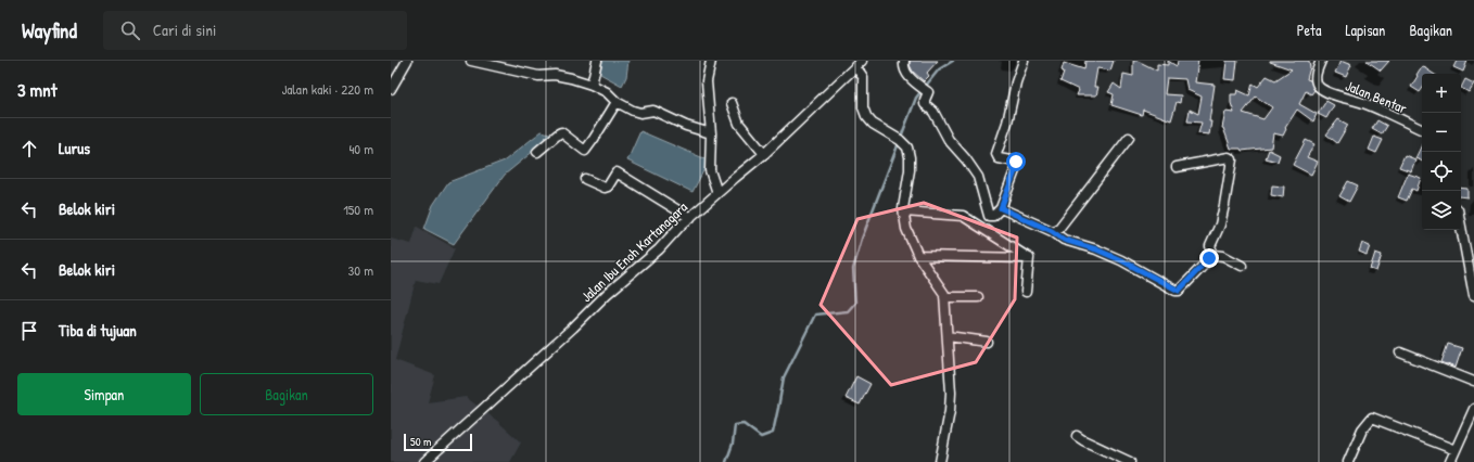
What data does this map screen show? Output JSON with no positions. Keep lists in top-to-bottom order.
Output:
{
  "streets": {
    "street": ["Jalan Bentar", "Jalan Ibu Enoh Kartanagara"]
  },
  "scale_bar": "50 m",
  "page": {
    "header": "Wayfind",
    "search": "Cari di sini",
    "nav": ["Peta", "Lapisan", "Bagikan"],
    "heading": ["3 mnt", "Jalan kaki · 220 m"],
    "map_buttons": ["+", "−"],
    "list": [
      ["Lurus", "40 m"],
      ["Belok kiri", "150 m"],
      ["Belok kiri", "30 m"],
      "Tiba di tujuan"
    ],
    "buttons": ["Simpan", "Bagikan"],
    "scale": "50 m"
  }
}
